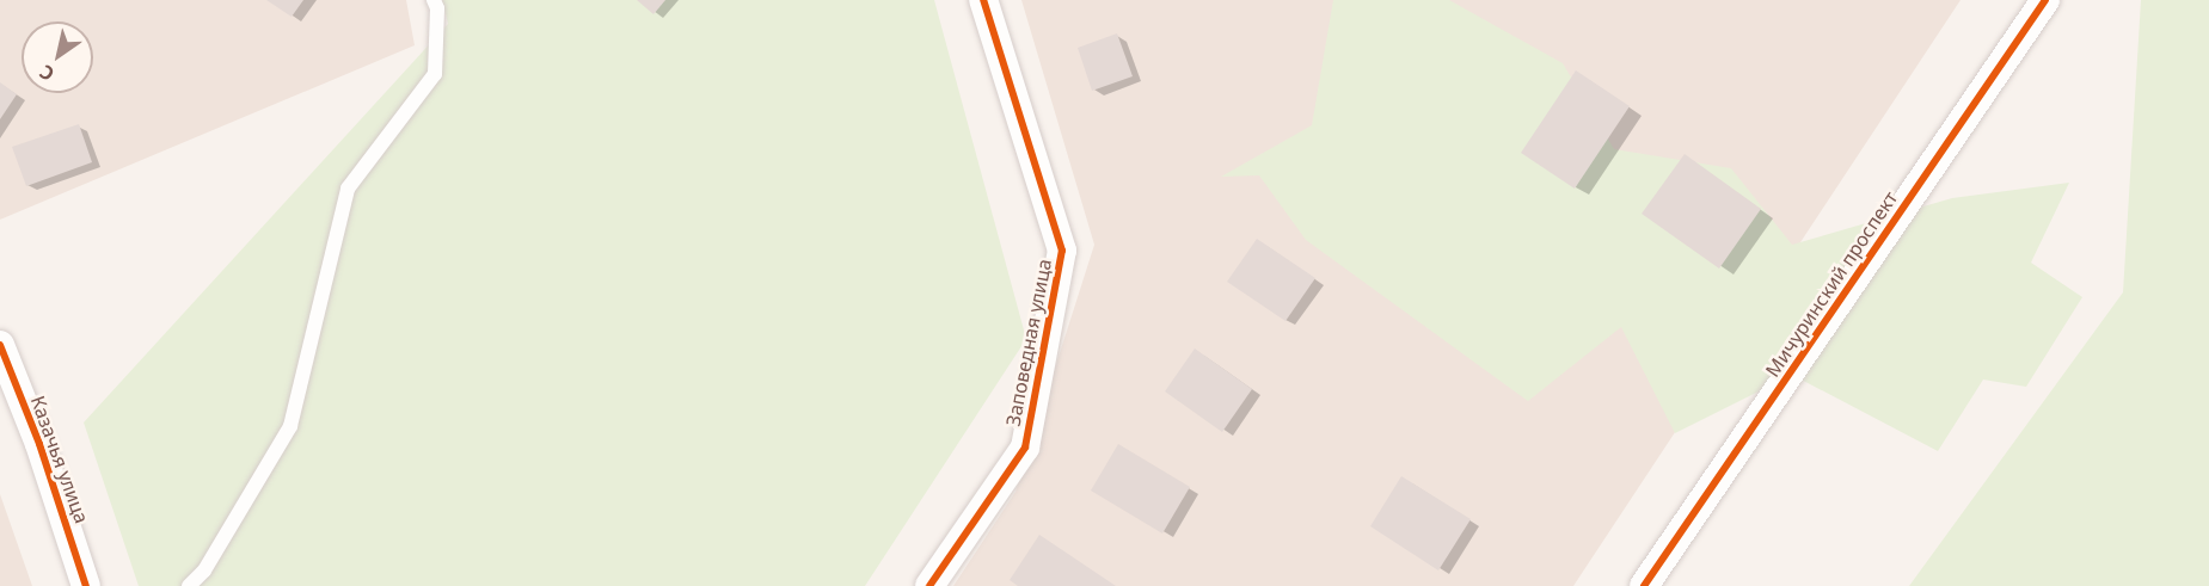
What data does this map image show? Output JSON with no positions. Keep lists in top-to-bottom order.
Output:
{
  "streets": {
    "street": ["Мичуринский проспект", "Заповедная улица", "Казачья улица"]
  },
  "north": "bottom left"
}
